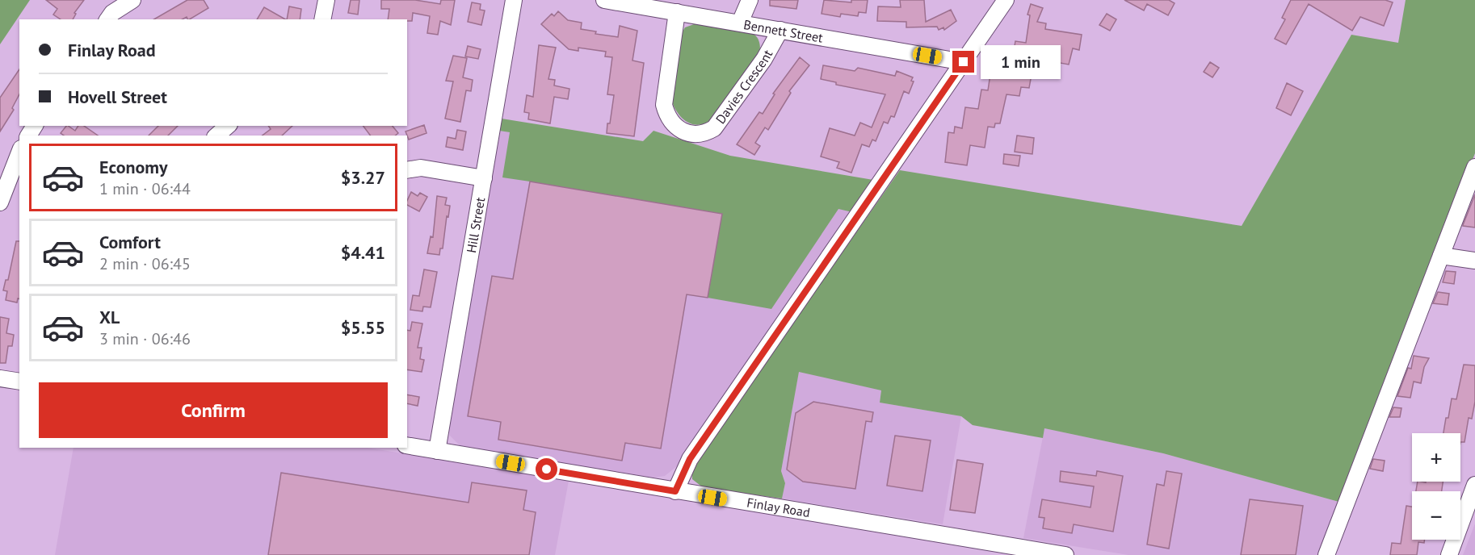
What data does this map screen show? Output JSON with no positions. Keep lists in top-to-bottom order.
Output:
{
  "streets": {
    "street": [
      "Bennett Street",
      "Davies Crescent",
      "Hill Street",
      "Finlay Road"
    ]
  },
  "crossings": [
    ["Bennett Street", "Davies Crescent"],
    ["Hill Street", "Finlay Road"]
  ],
  "page": {
    "banner": ["Finlay Road", "Hovell Street"],
    "bubble": "1 min",
    "list": [
      {
        "name": "Economy",
        "note": "1 min · 06:44",
        "value": "$3.27"
      },
      {
        "name": "Comfort",
        "note": "2 min · 06:45",
        "value": "$4.41"
      },
      {
        "name": "XL",
        "note": "3 min · 06:46",
        "value": "$5.55"
      }
    ],
    "buttons": "Confirm",
    "map_buttons": ["+", "−"]
  }
}
